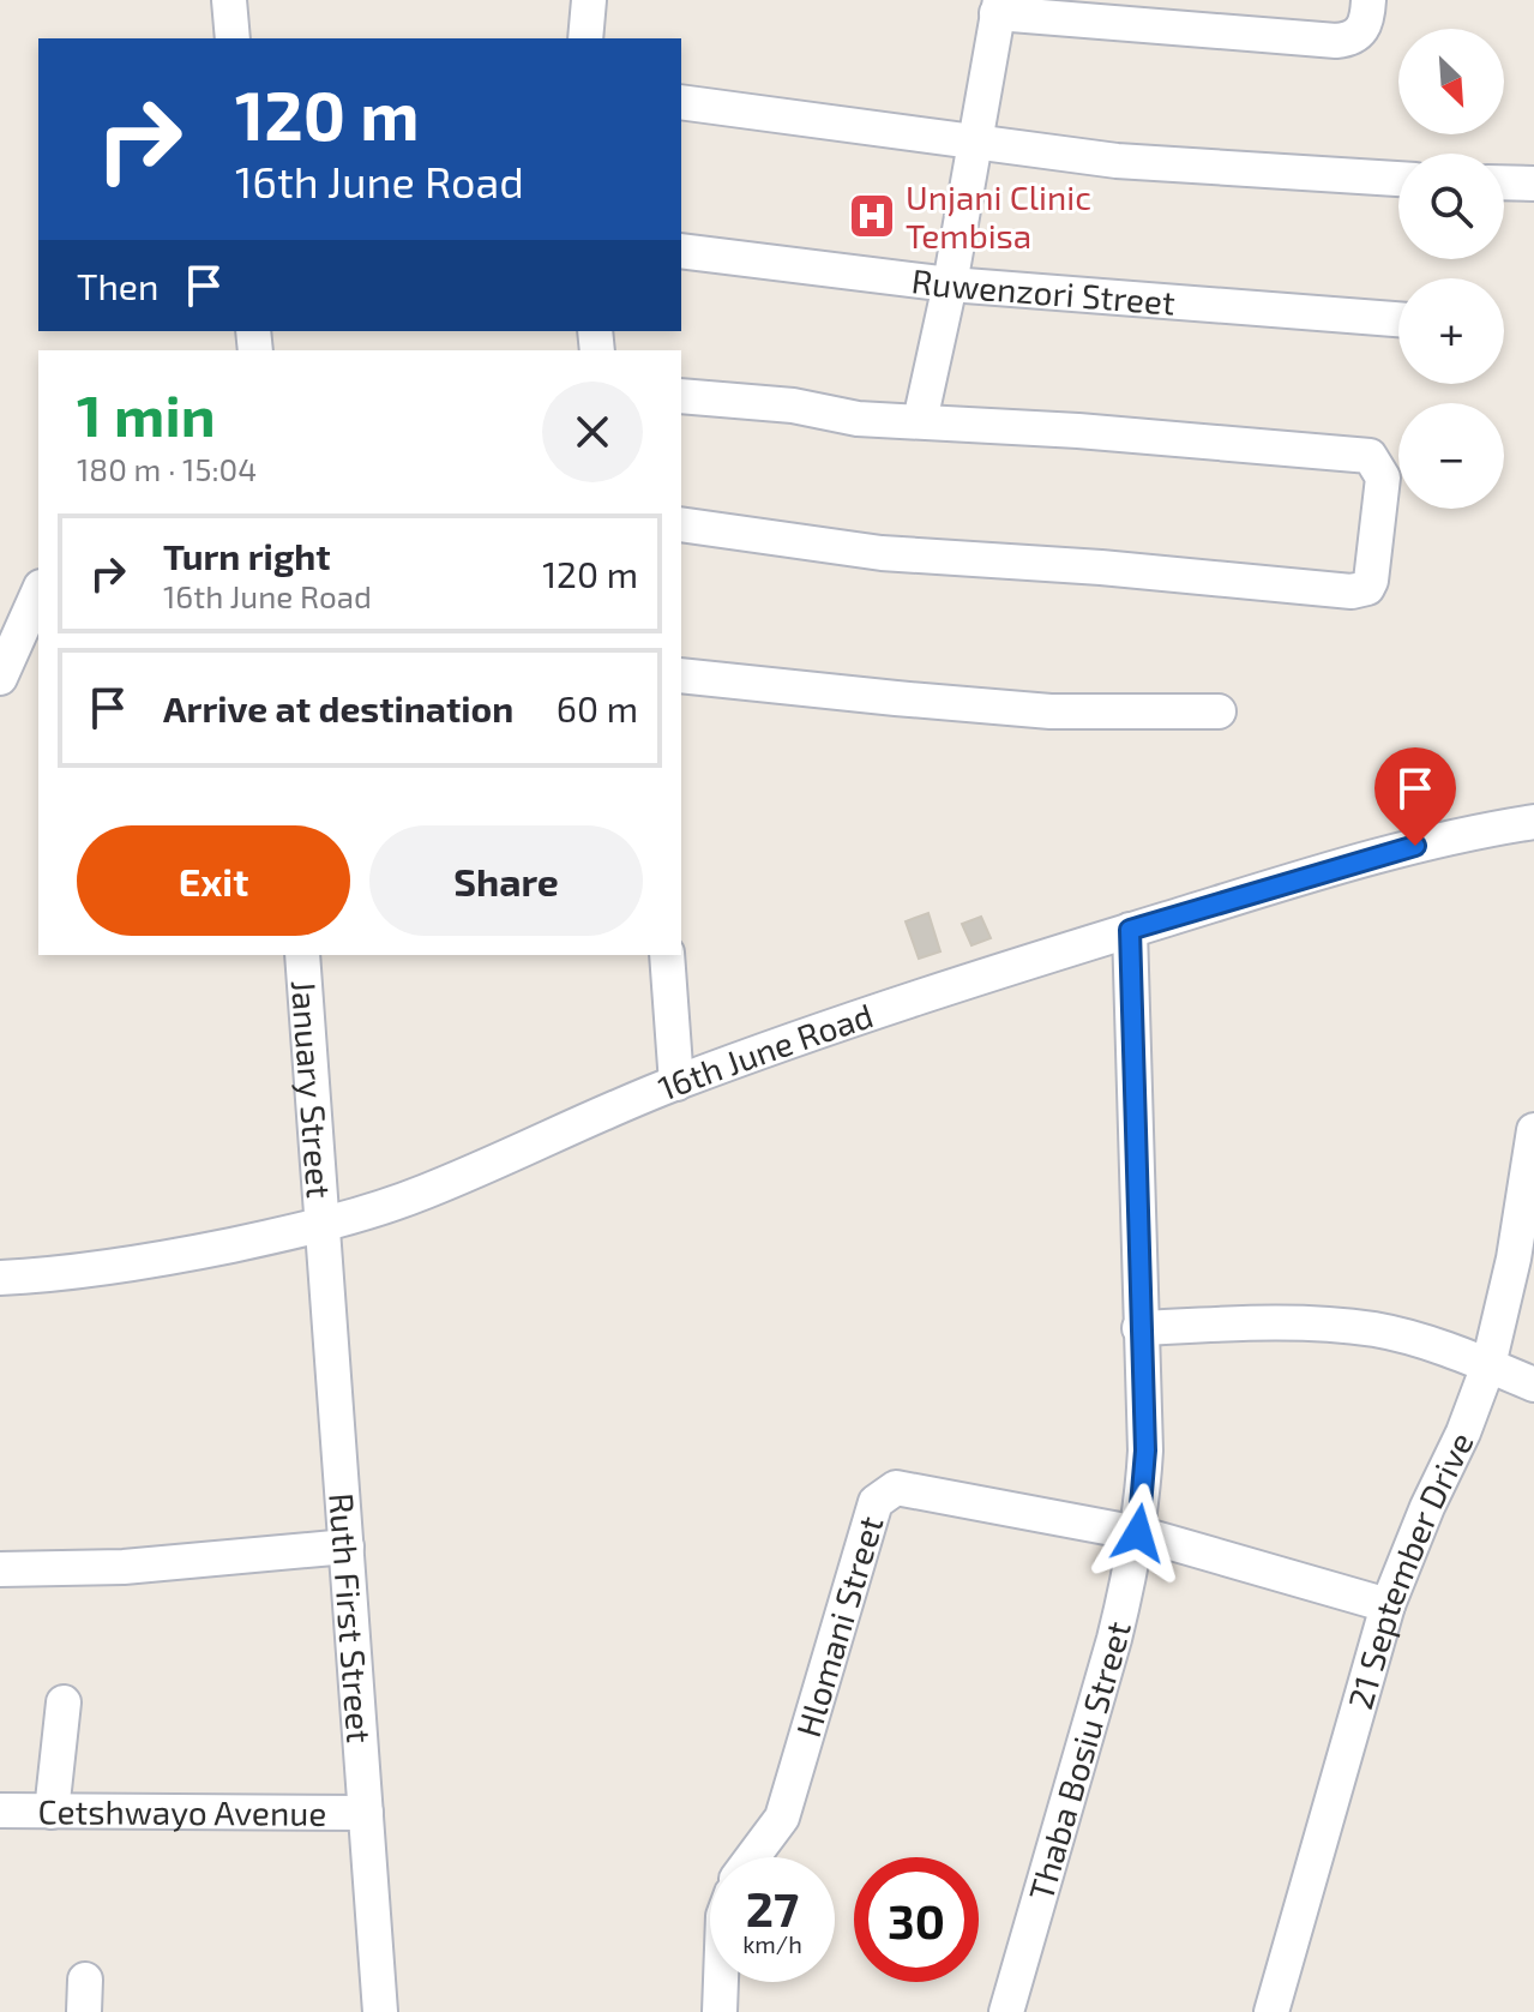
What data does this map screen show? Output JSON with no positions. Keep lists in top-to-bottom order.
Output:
{
  "streets": {
    "street": [
      "Ruwenzori Street",
      "16th June Road",
      "January Street",
      "21 September Drive",
      "Ruth First Street",
      "Hlomani Street",
      "Thaba Bosiu Street",
      "Cetshwayo Avenue"
    ]
  },
  "crossings": [
    ["16th June Road", "January Street"],
    ["16th June Road", "Ruth First Street"],
    ["16th June Road", "Thaba Bosiu Street"],
    ["January Street", "Ruth First Street"],
    ["21 September Drive", "Hlomani Street"],
    ["Ruth First Street", "Cetshwayo Avenue"],
    ["Hlomani Street", "Thaba Bosiu Street"]
  ],
  "places": {
    "hospital": ["Unjani Clinic Tembisa"]
  },
  "north": "bottom right",
  "page": {
    "map_buttons": ["+", "−"],
    "turn": ["120 m", "16th June Road"],
    "then": "Then",
    "heading": ["1 min", "180 m · 15:04"],
    "list": [
      {
        "name": "Turn right",
        "note": "16th June Road",
        "value": "120 m"
      },
      {
        "name": "Arrive at destination",
        "value": "60 m"
      }
    ],
    "buttons": ["Exit", "Share"],
    "speed": "27 km/h",
    "limit": "30"
  }
}
